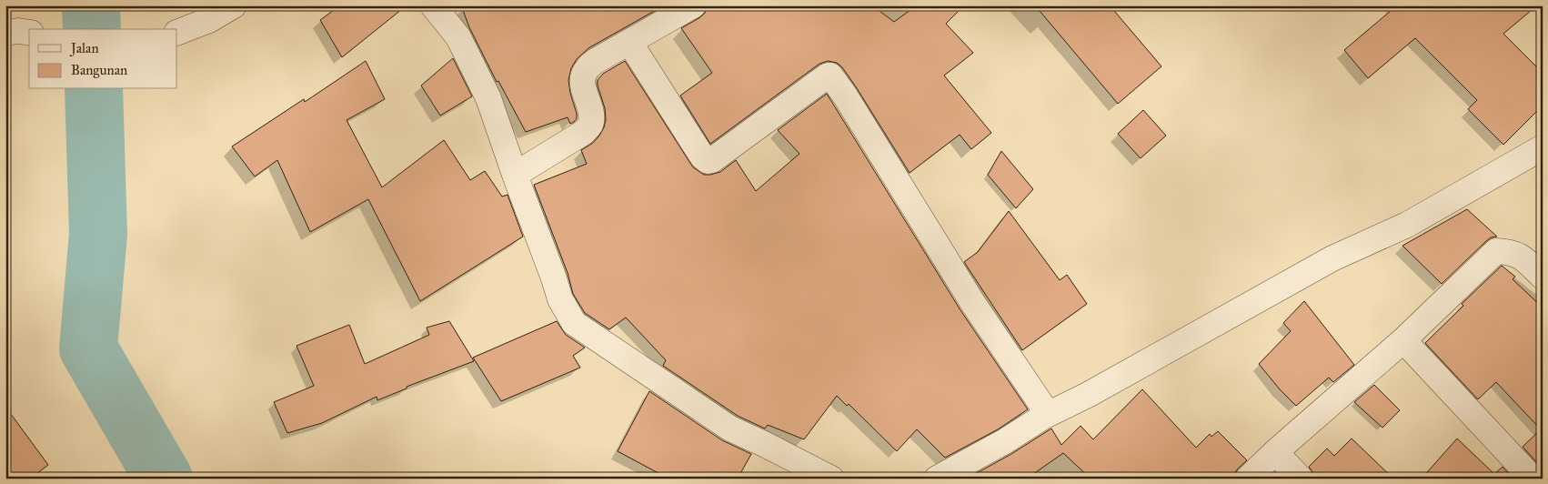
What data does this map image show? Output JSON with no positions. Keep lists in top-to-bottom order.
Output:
{
  "legend": ["Jalan", "Bangunan"]
}
